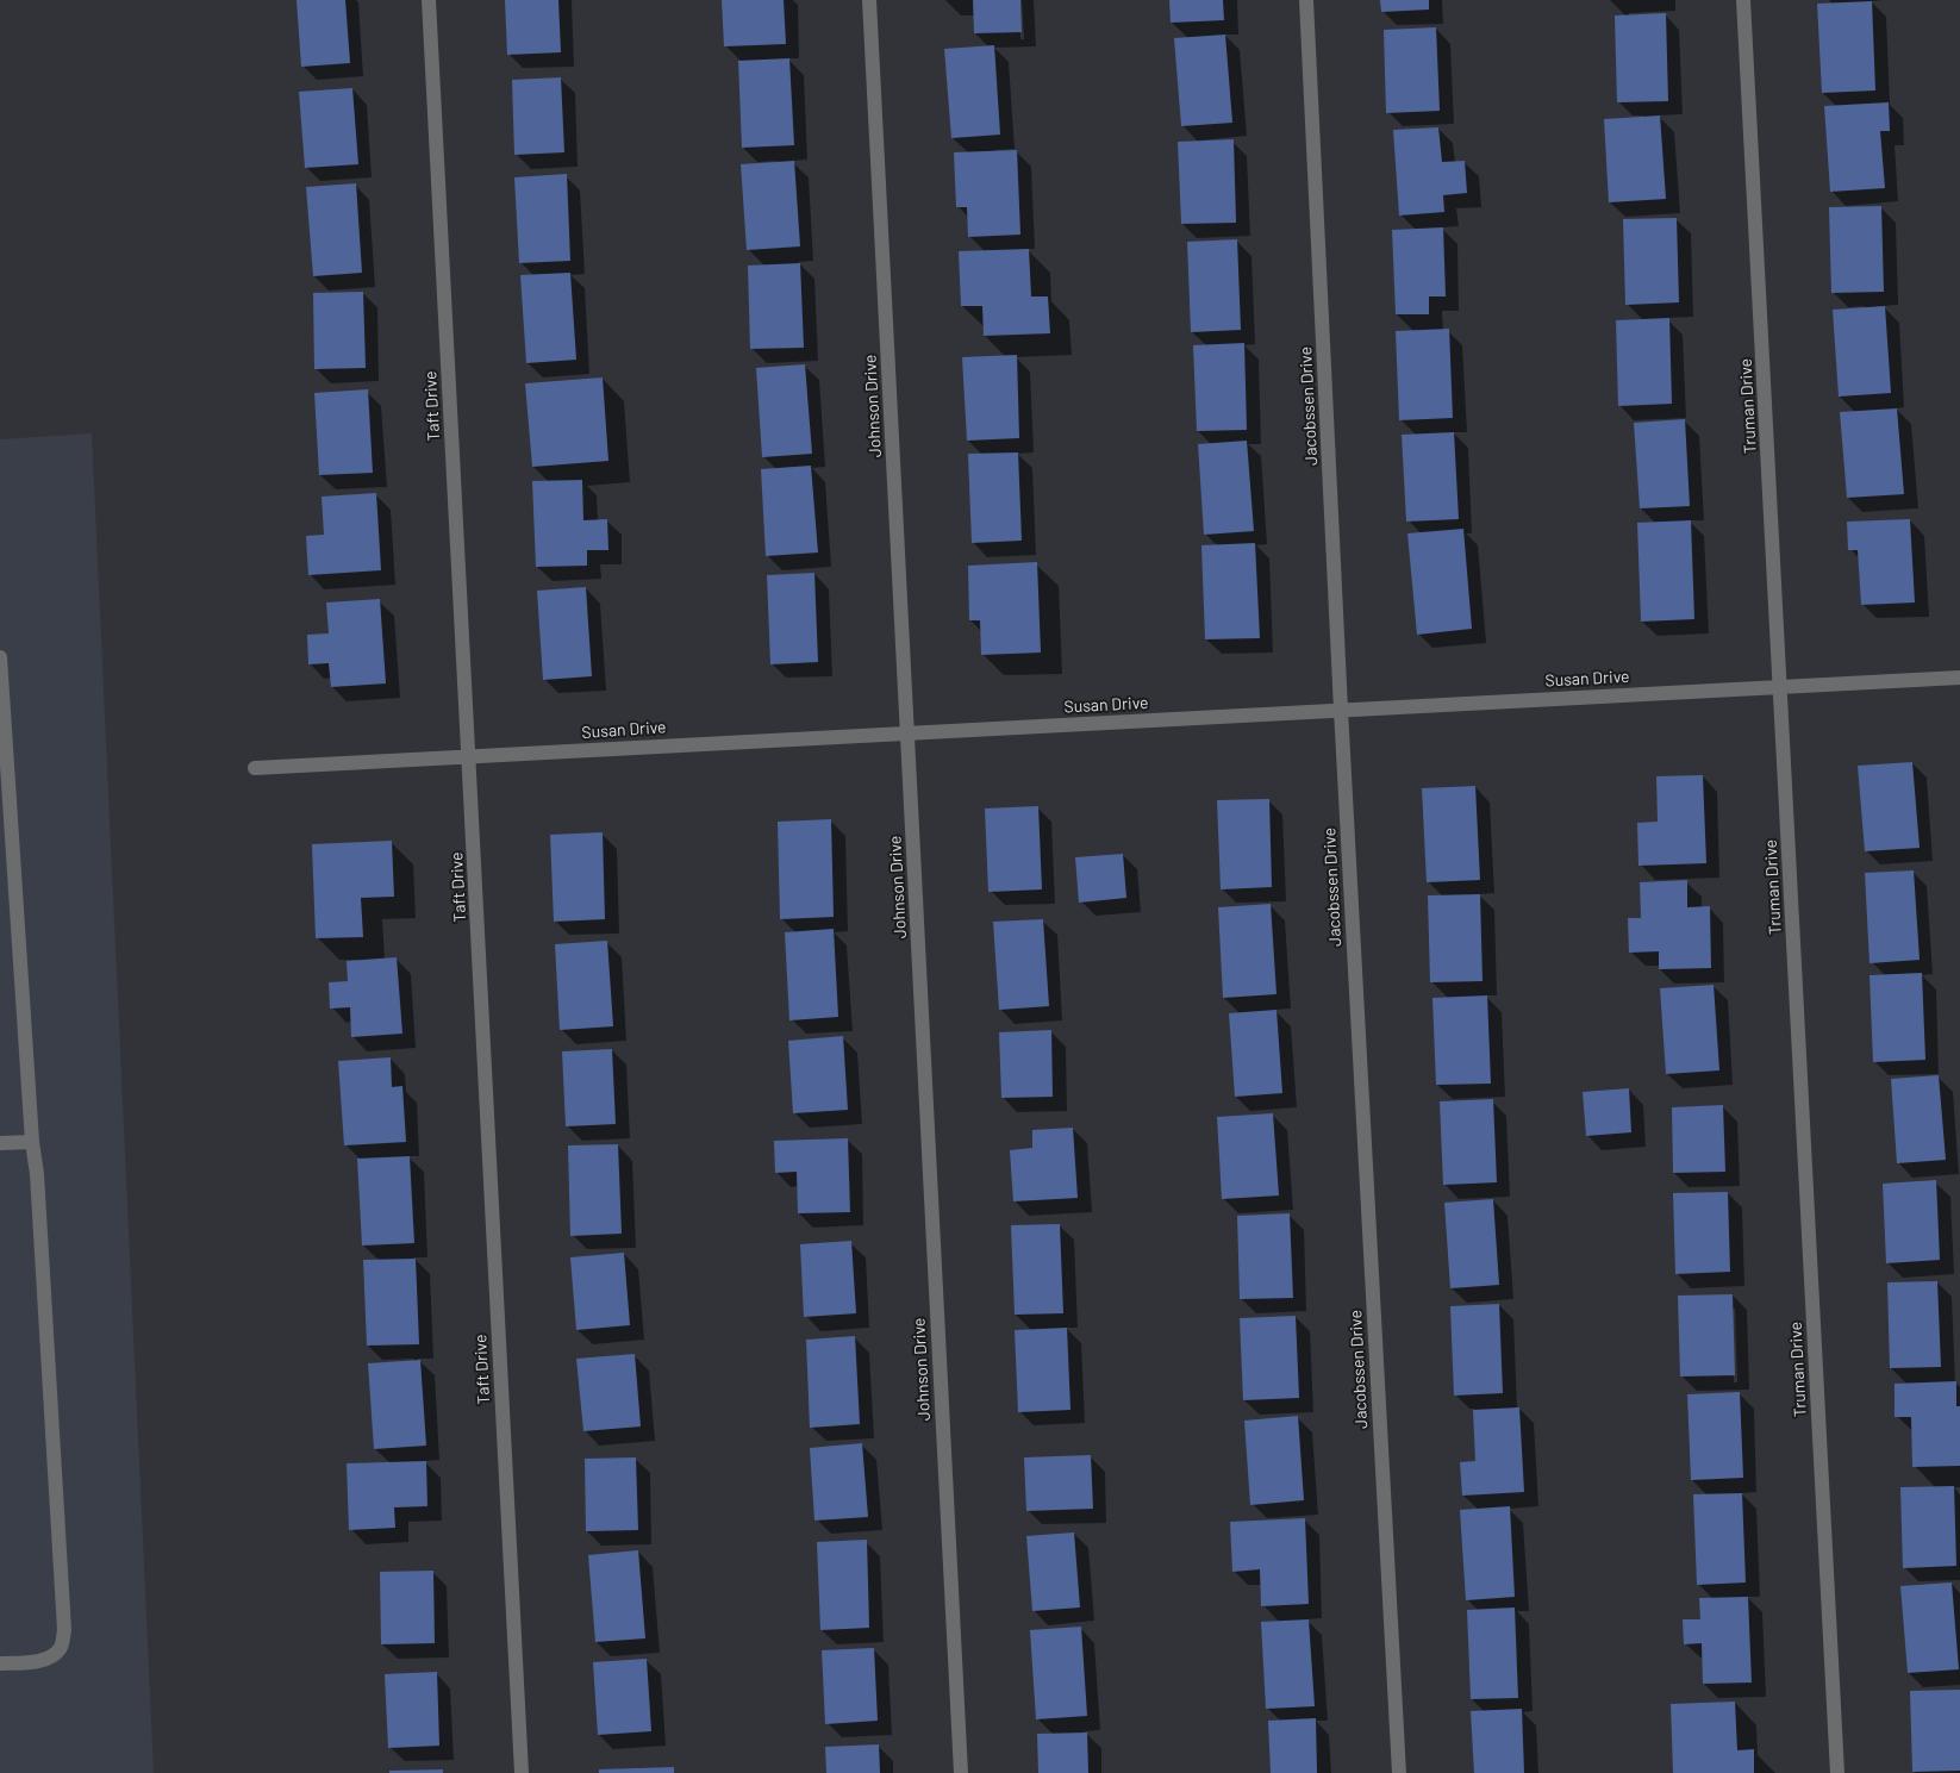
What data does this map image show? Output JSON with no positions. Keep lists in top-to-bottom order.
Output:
{
  "streets": {
    "street": [
      "Taft Drive",
      "Johnson Drive",
      "Jacobssen Drive",
      "Truman Drive",
      "Susan Drive"
    ]
  },
  "crossings": [
    ["Taft Drive", "Susan Drive"],
    ["Johnson Drive", "Susan Drive"],
    ["Jacobssen Drive", "Susan Drive"],
    ["Truman Drive", "Susan Drive"]
  ]
}
